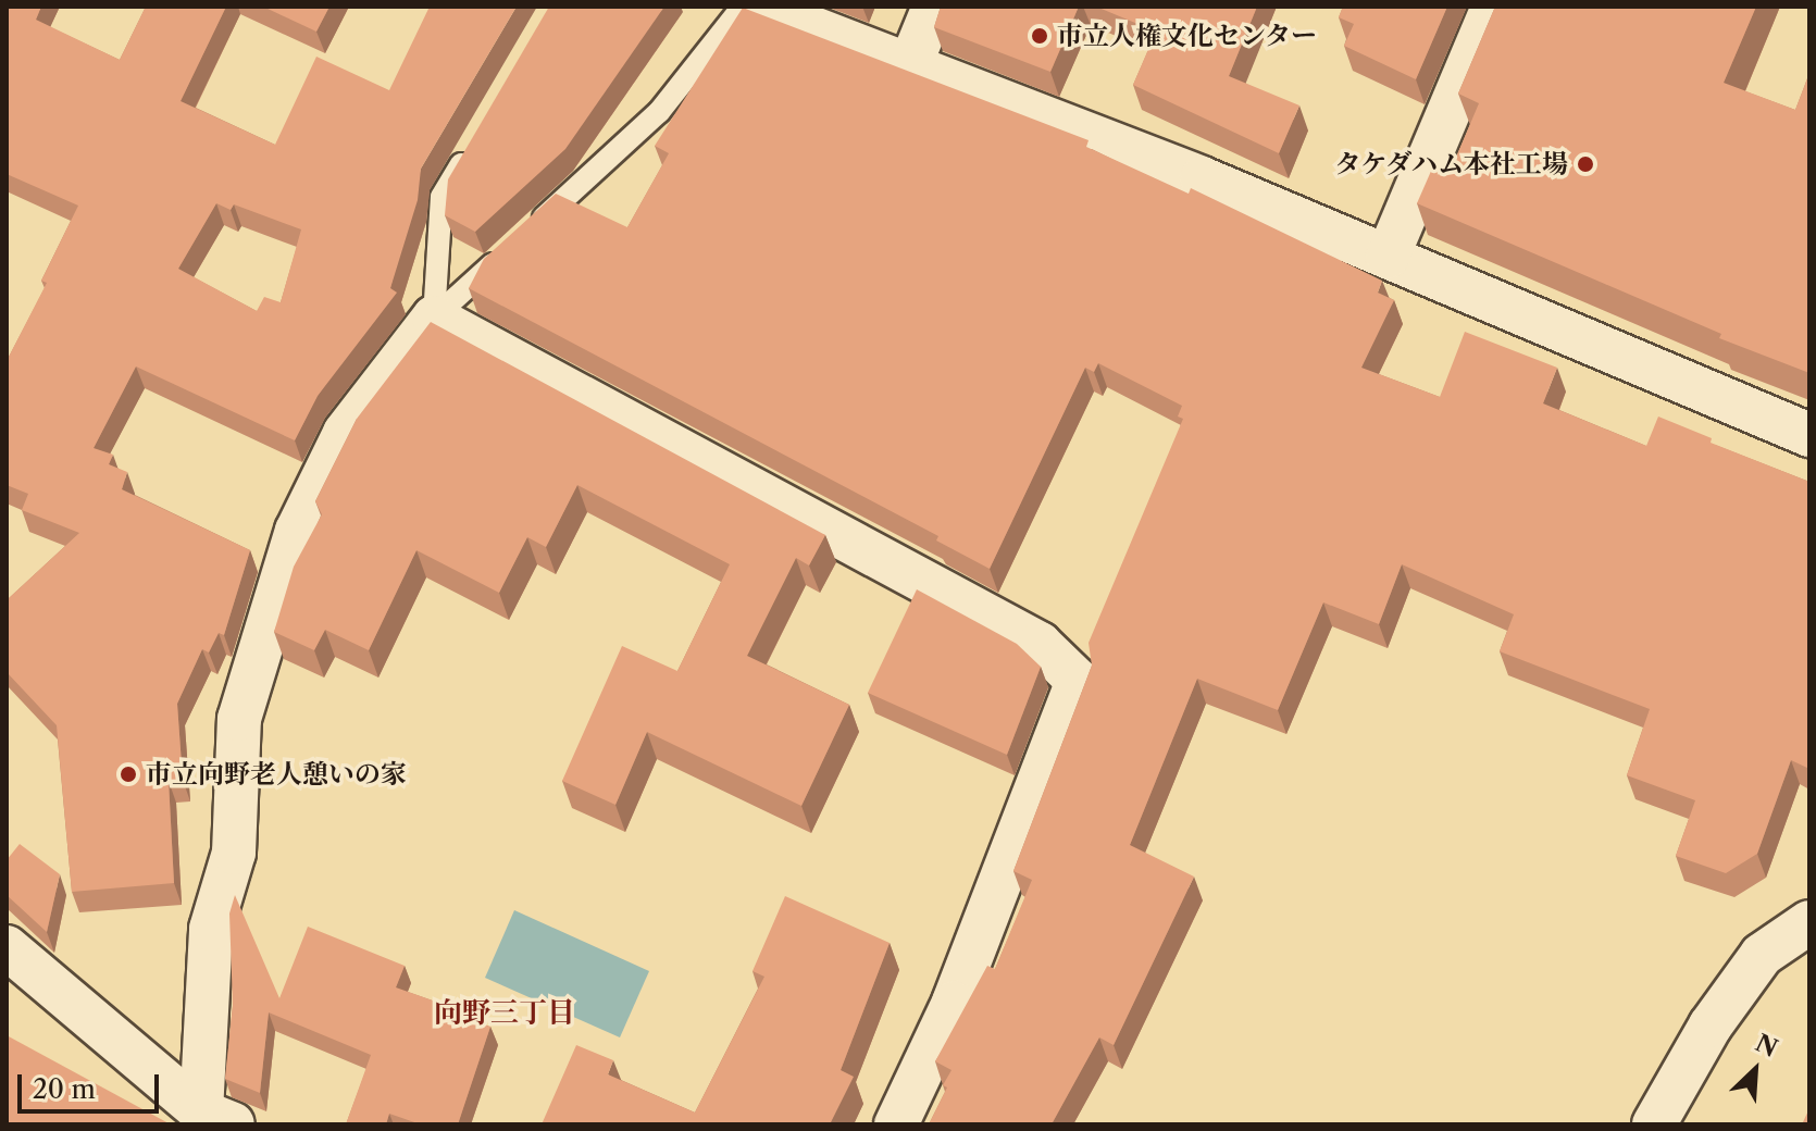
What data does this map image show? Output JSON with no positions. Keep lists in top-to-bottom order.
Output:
{
  "districts": ["向野三丁目"],
  "places": ["市立人権文化センター", "タケダハム本社工場", "市立向野老人憩いの家"],
  "scale_bar": "20 m",
  "north": "top right"
}
